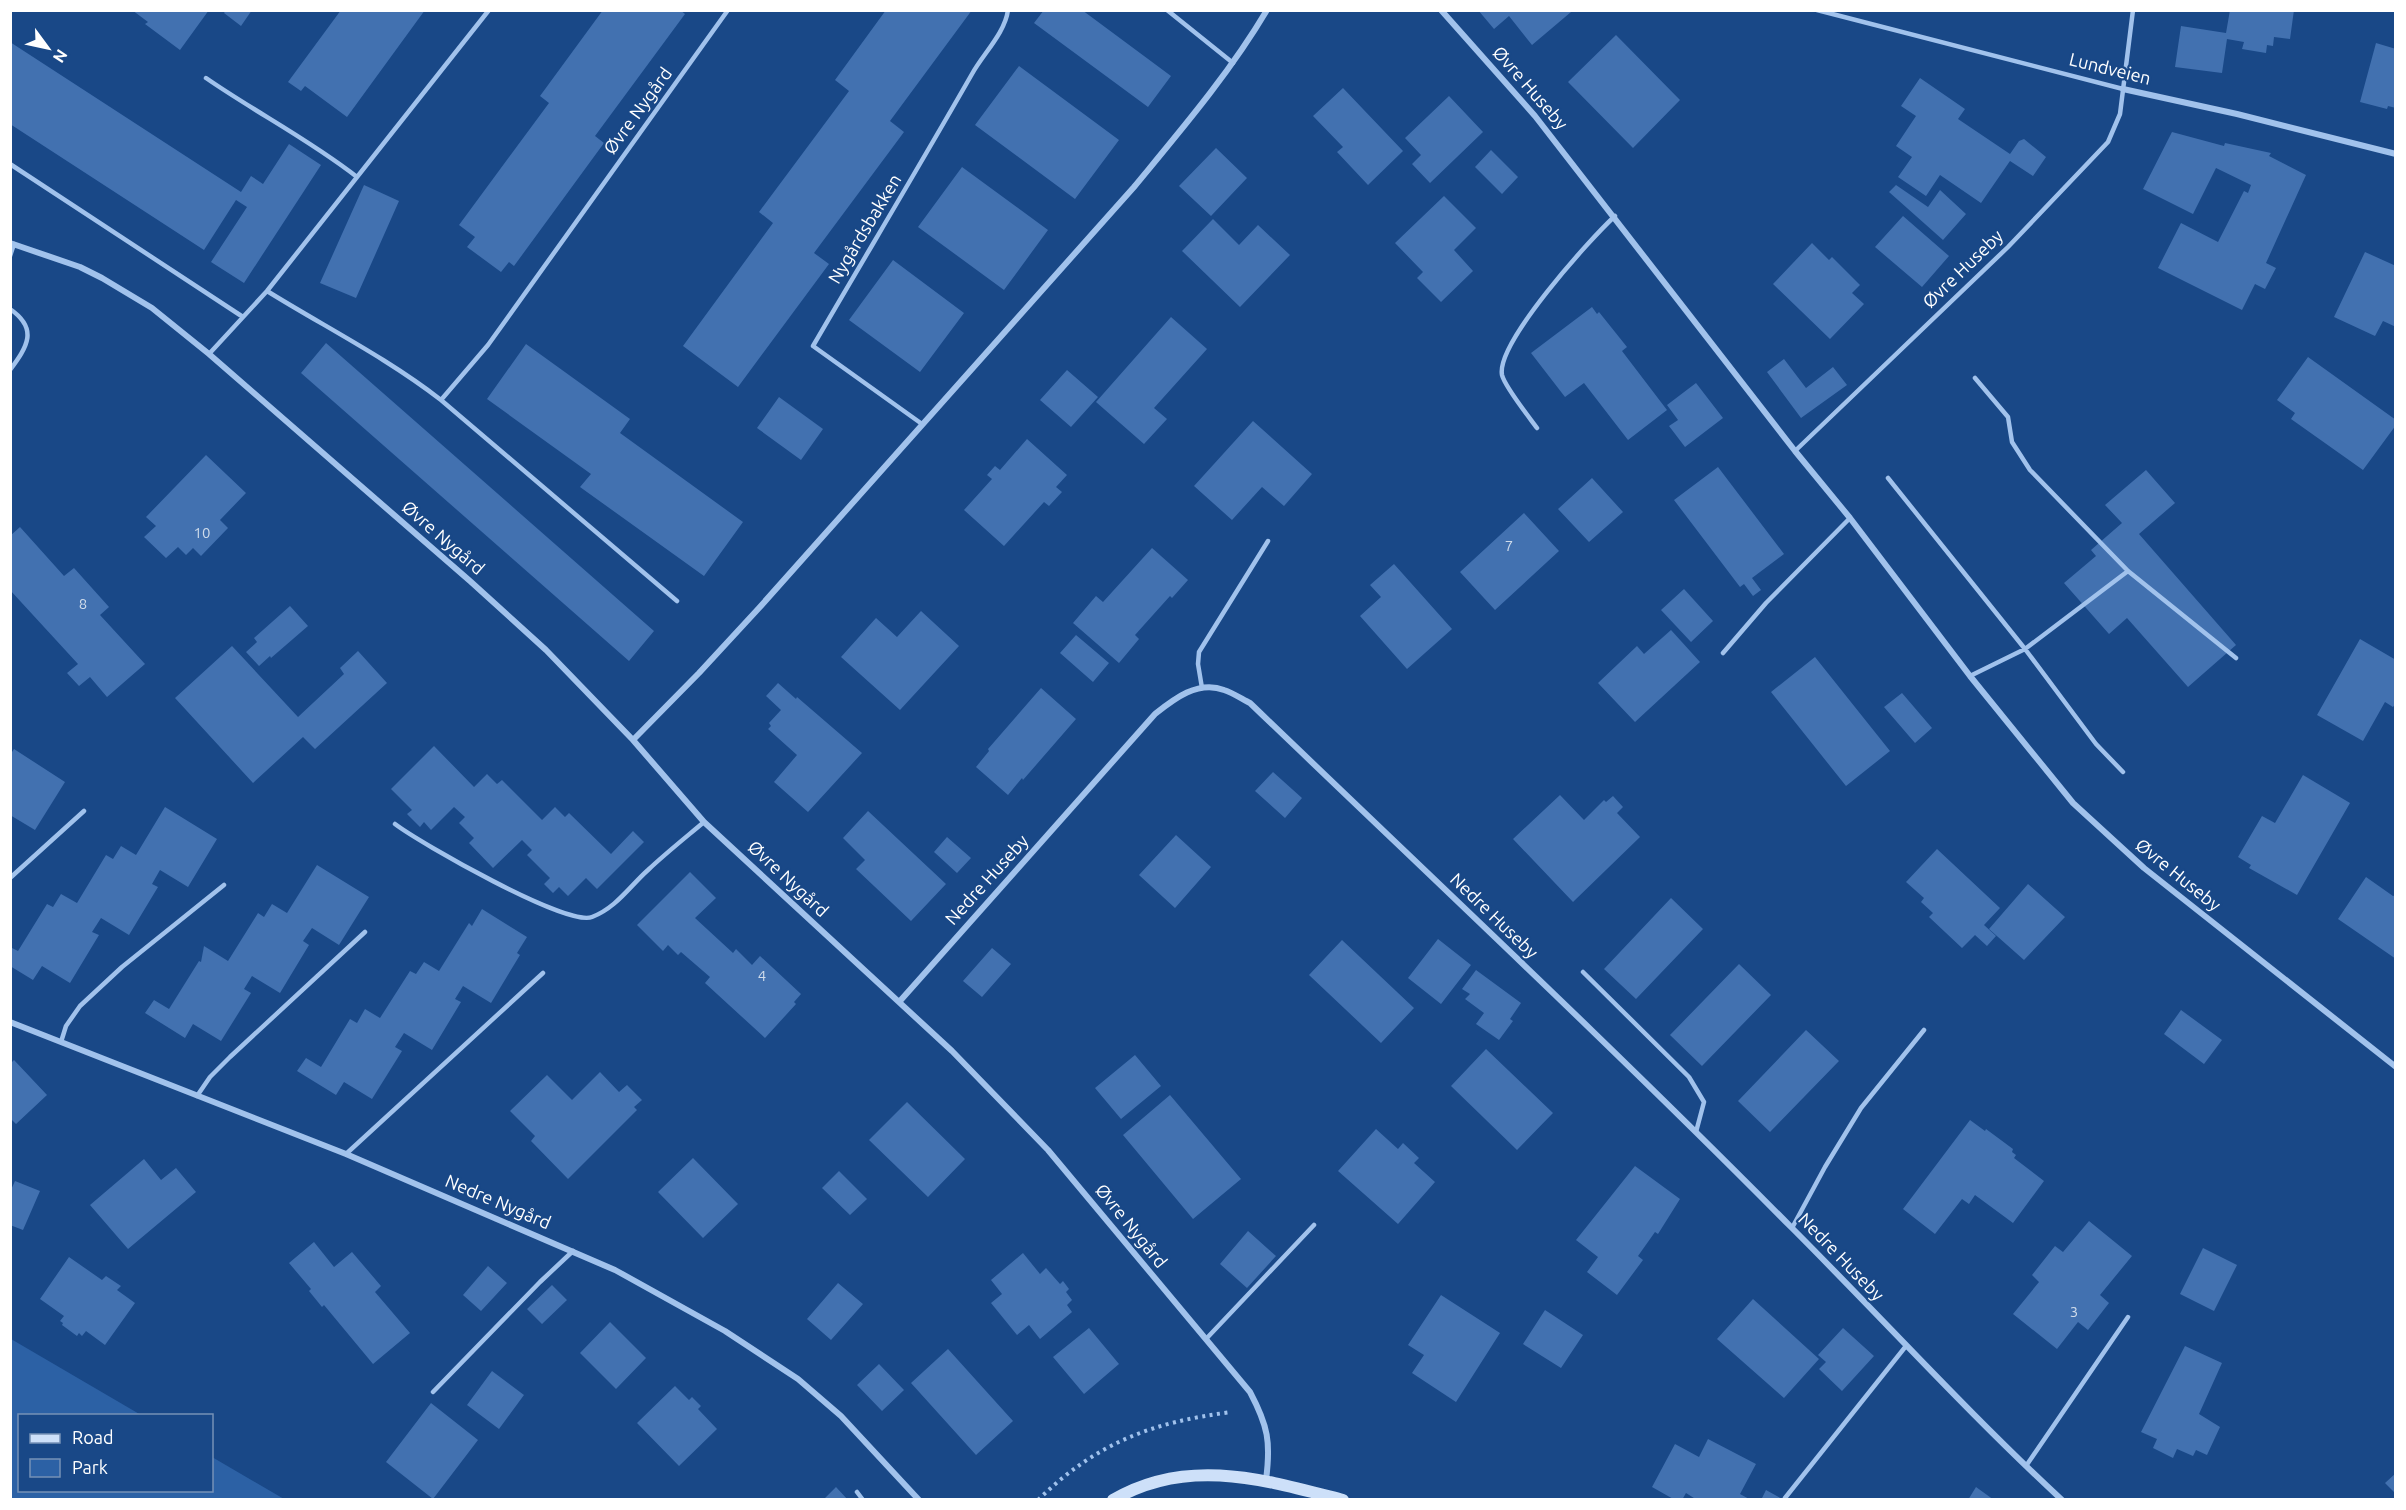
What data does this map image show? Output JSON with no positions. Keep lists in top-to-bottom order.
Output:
{
  "streets": {
    "street": [
      "Lundveien",
      "Øvre Huseby",
      "Øvre Nygård",
      "Nedre Huseby",
      "Nedre Nygård"
    ],
    "lane": ["Nygårdsbakken"]
  },
  "crossings": [
    ["Lundveien", "Øvre Huseby"],
    ["Øvre Nygård", "Nedre Huseby"]
  ],
  "house_numbers": [
    "10",
    "7",
    "8",
    "4",
    "3"
  ],
  "legend": ["Road", "Park"],
  "north": "bottom right"
}
